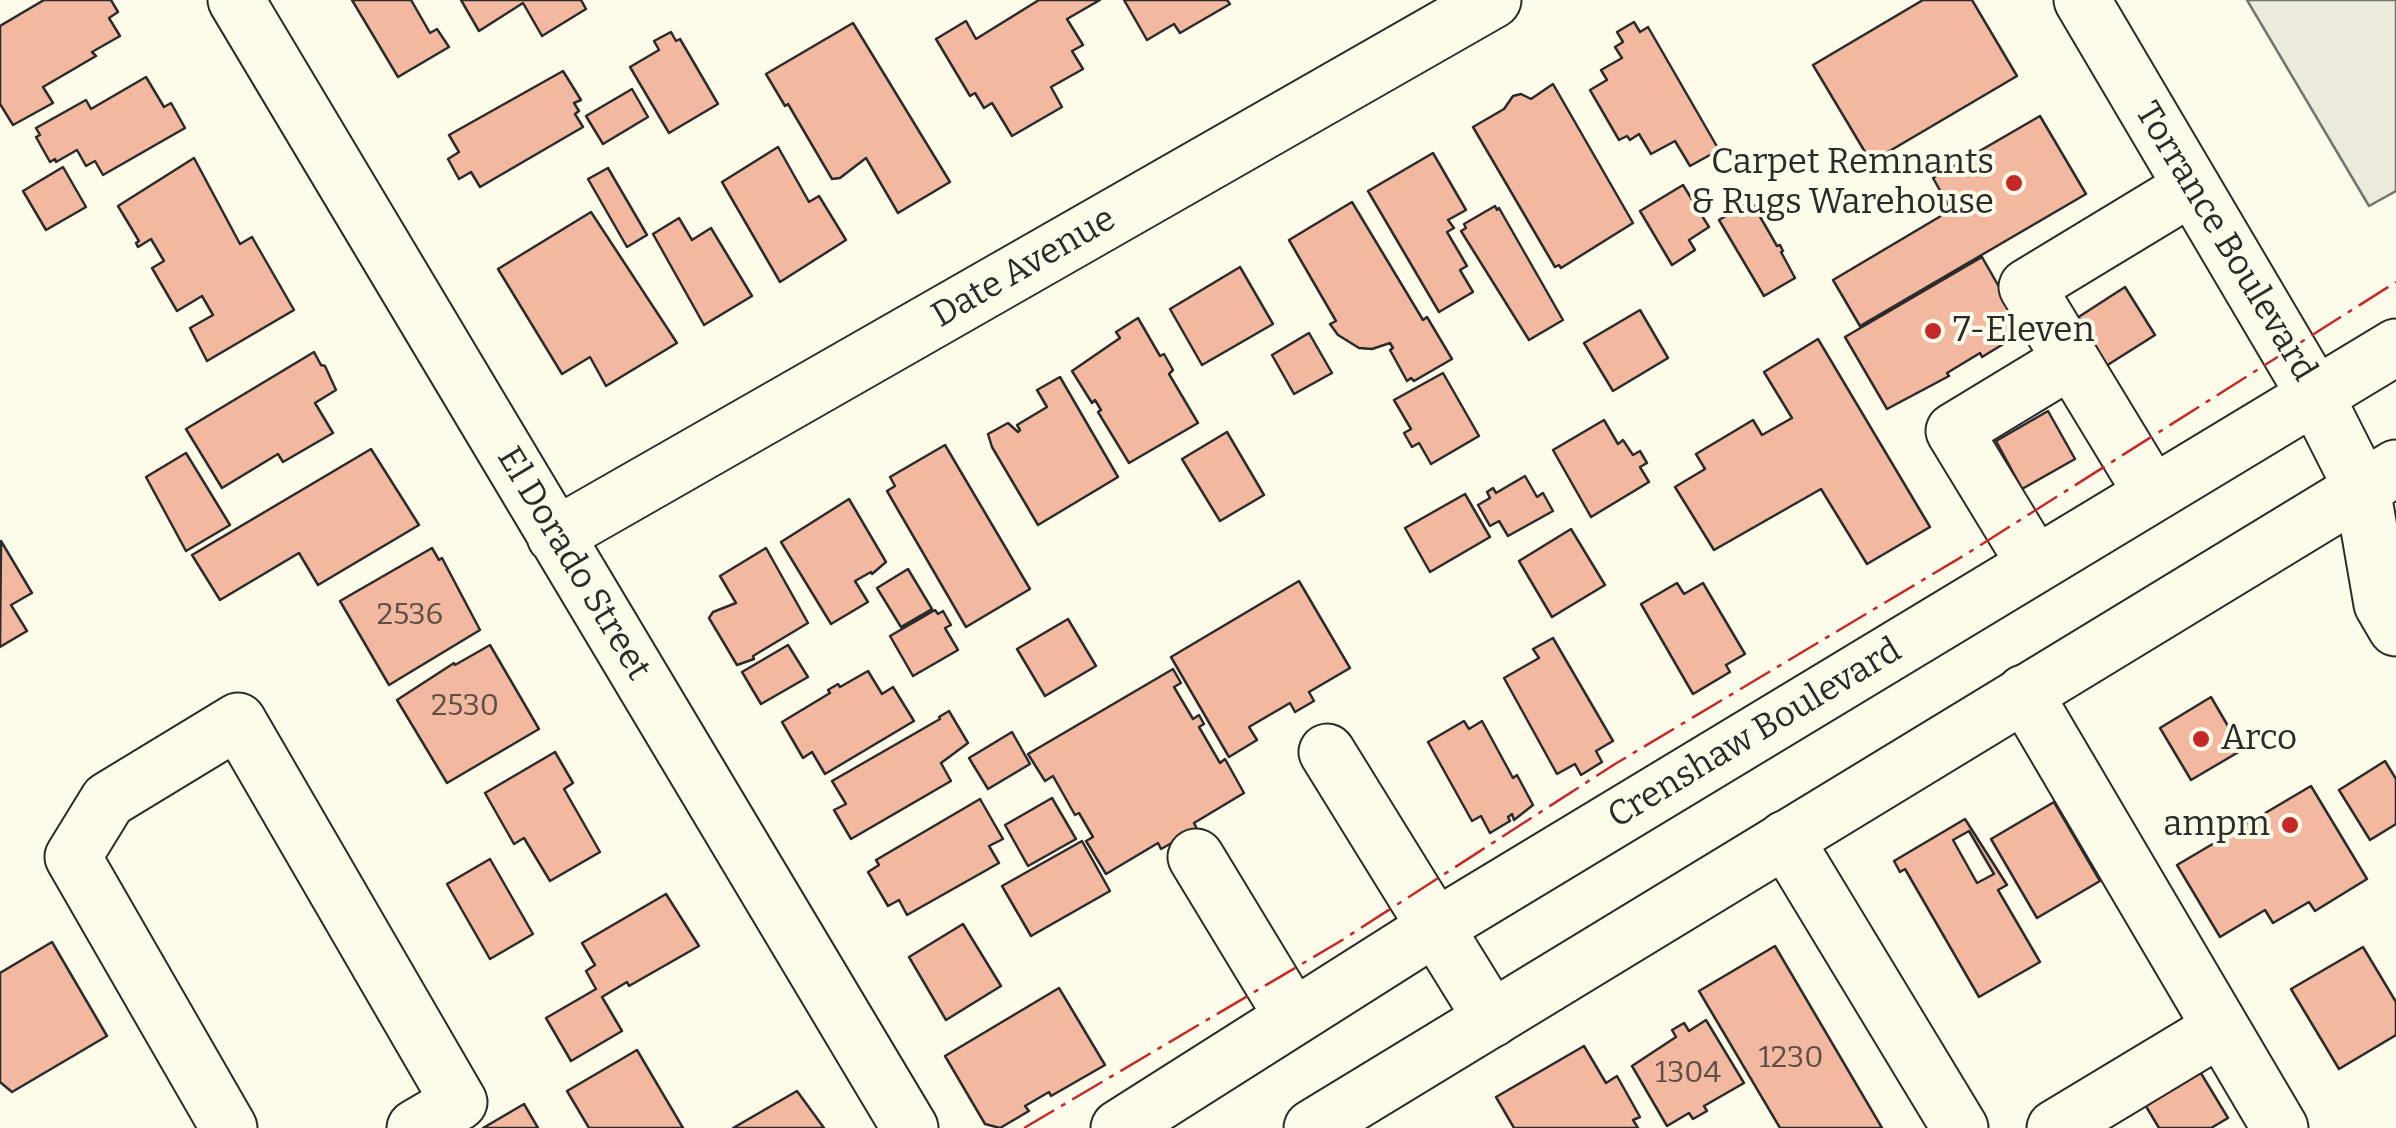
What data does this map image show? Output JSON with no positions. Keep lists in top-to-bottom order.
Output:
{
  "streets": {
    "main road": [
      "Torrance Boulevard",
      "Date Avenue",
      "El Dorado Street",
      "Crenshaw Boulevard"
    ]
  },
  "crossings": [
    ["Torrance Boulevard", "Crenshaw Boulevard"],
    ["Date Avenue", "El Dorado Street"]
  ],
  "places": [
    "Carpet Remnants & Rugs Warehouse",
    "7-Eleven",
    "Arco",
    "ampm"
  ],
  "house_numbers": [
    "2536",
    "2530",
    "1230",
    "1304"
  ]
}
